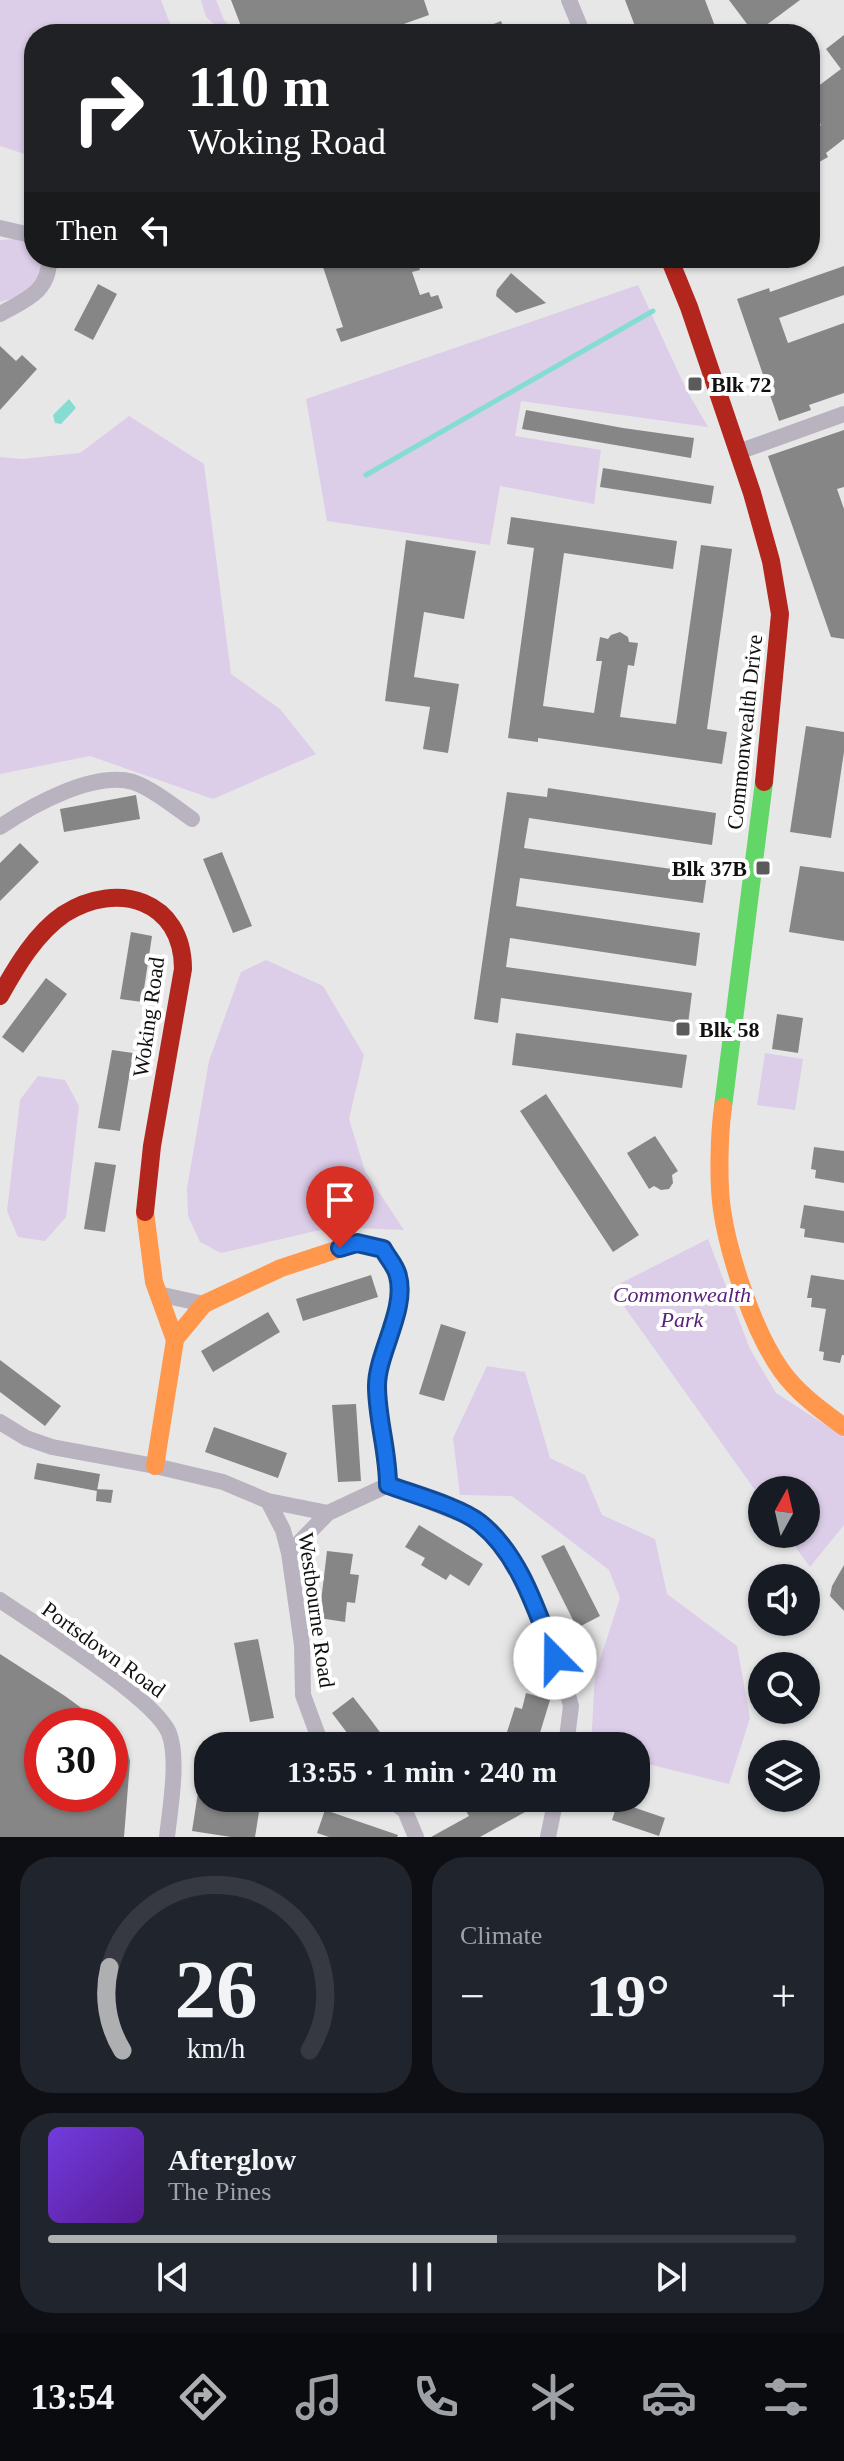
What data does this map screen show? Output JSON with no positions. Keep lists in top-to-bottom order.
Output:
{
  "streets": {
    "street": [
      "Commonwealth Drive",
      "Woking Road",
      "Westbourne Road",
      "Portsdown Road"
    ]
  },
  "parks": ["Commonwealth Park"],
  "places": {
    "transit": ["Blk 72", "Blk 37B", "Blk 58"]
  },
  "north": "top",
  "page": {
    "turn": ["110 m", "Woking Road"],
    "then": "Then",
    "limit": "30",
    "trip": "13:55 · 1 min · 240 m",
    "tile": "Climate",
    "heat": ["−", "19°", "+"],
    "song": ["Afterglow", "The Pines"],
    "tabs": "13:54",
    "gauge": ["26", "km/h"]
  }
}
